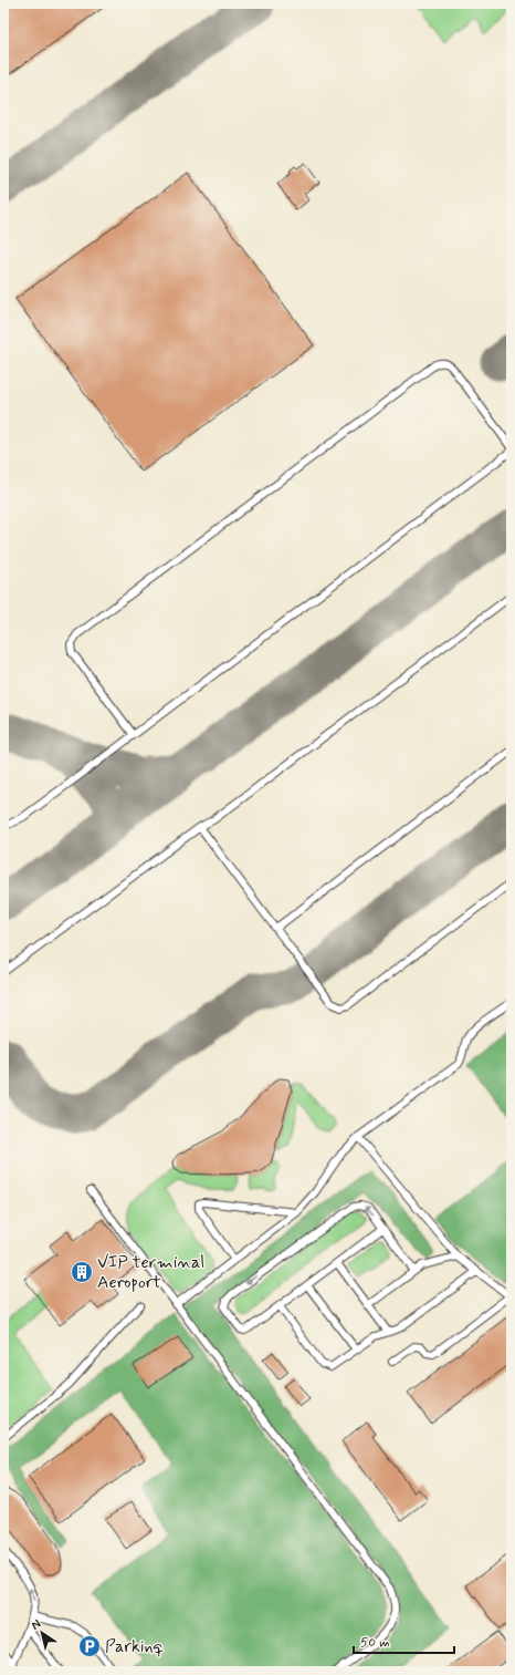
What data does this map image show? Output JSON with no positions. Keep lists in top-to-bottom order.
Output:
{
  "places": {
    "building": ["VIP terminal Aeroport"],
    "parking": ["Parkinq"]
  },
  "scale_bar": "50 m",
  "north": "top left"
}
